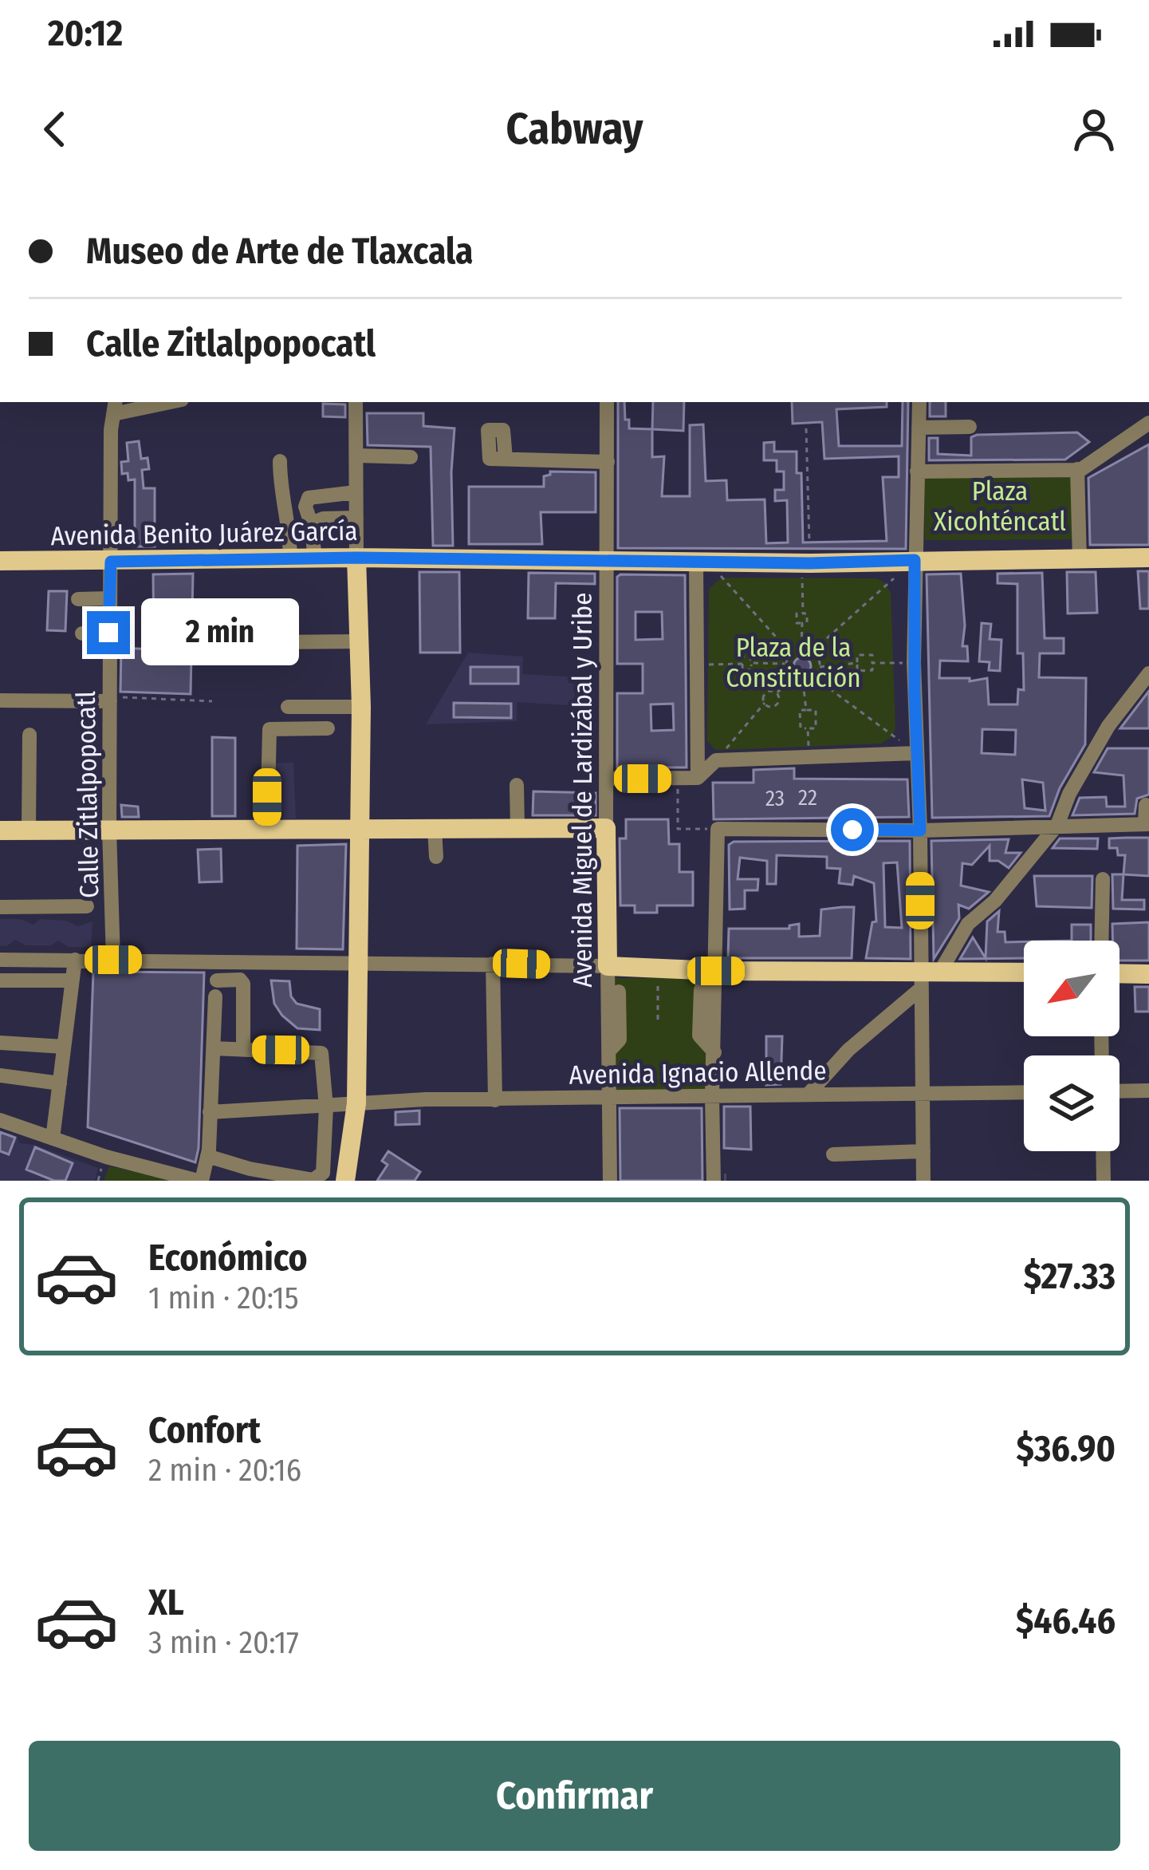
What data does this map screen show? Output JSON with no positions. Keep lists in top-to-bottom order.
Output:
{
  "streets": {
    "main road": ["Avenida Benito Juárez García", "Avenida Miguel de Lardizábal y Uribe"],
    "street": ["Calle Zitlalpopocatl", "Avenida Ignacio Allende"]
  },
  "crossings": [
    ["Avenida Benito Juárez García", "Avenida Miguel de Lardizábal y Uribe"],
    ["Avenida Benito Juárez García", "Calle Zitlalpopocatl"],
    ["Avenida Miguel de Lardizábal y Uribe", "Avenida Ignacio Allende"]
  ],
  "parks": ["Plaza Xicohténcatl", "Plaza de la Constitución"],
  "house_numbers": ["22", "23"],
  "north": "bottom left",
  "page": {
    "status": "20:12",
    "header": "Cabway",
    "banner": ["Museo de Arte de Tlaxcala", "Calle Zitlalpopocatl"],
    "bubble": "2 min",
    "list": [
      {
        "name": "Económico",
        "note": "1 min · 20:15",
        "value": "$27.33"
      },
      {
        "name": "Confort",
        "note": "2 min · 20:16",
        "value": "$36.90"
      },
      {
        "name": "XL",
        "note": "3 min · 20:17",
        "value": "$46.46"
      }
    ],
    "buttons": "Confirmar"
  }
}
